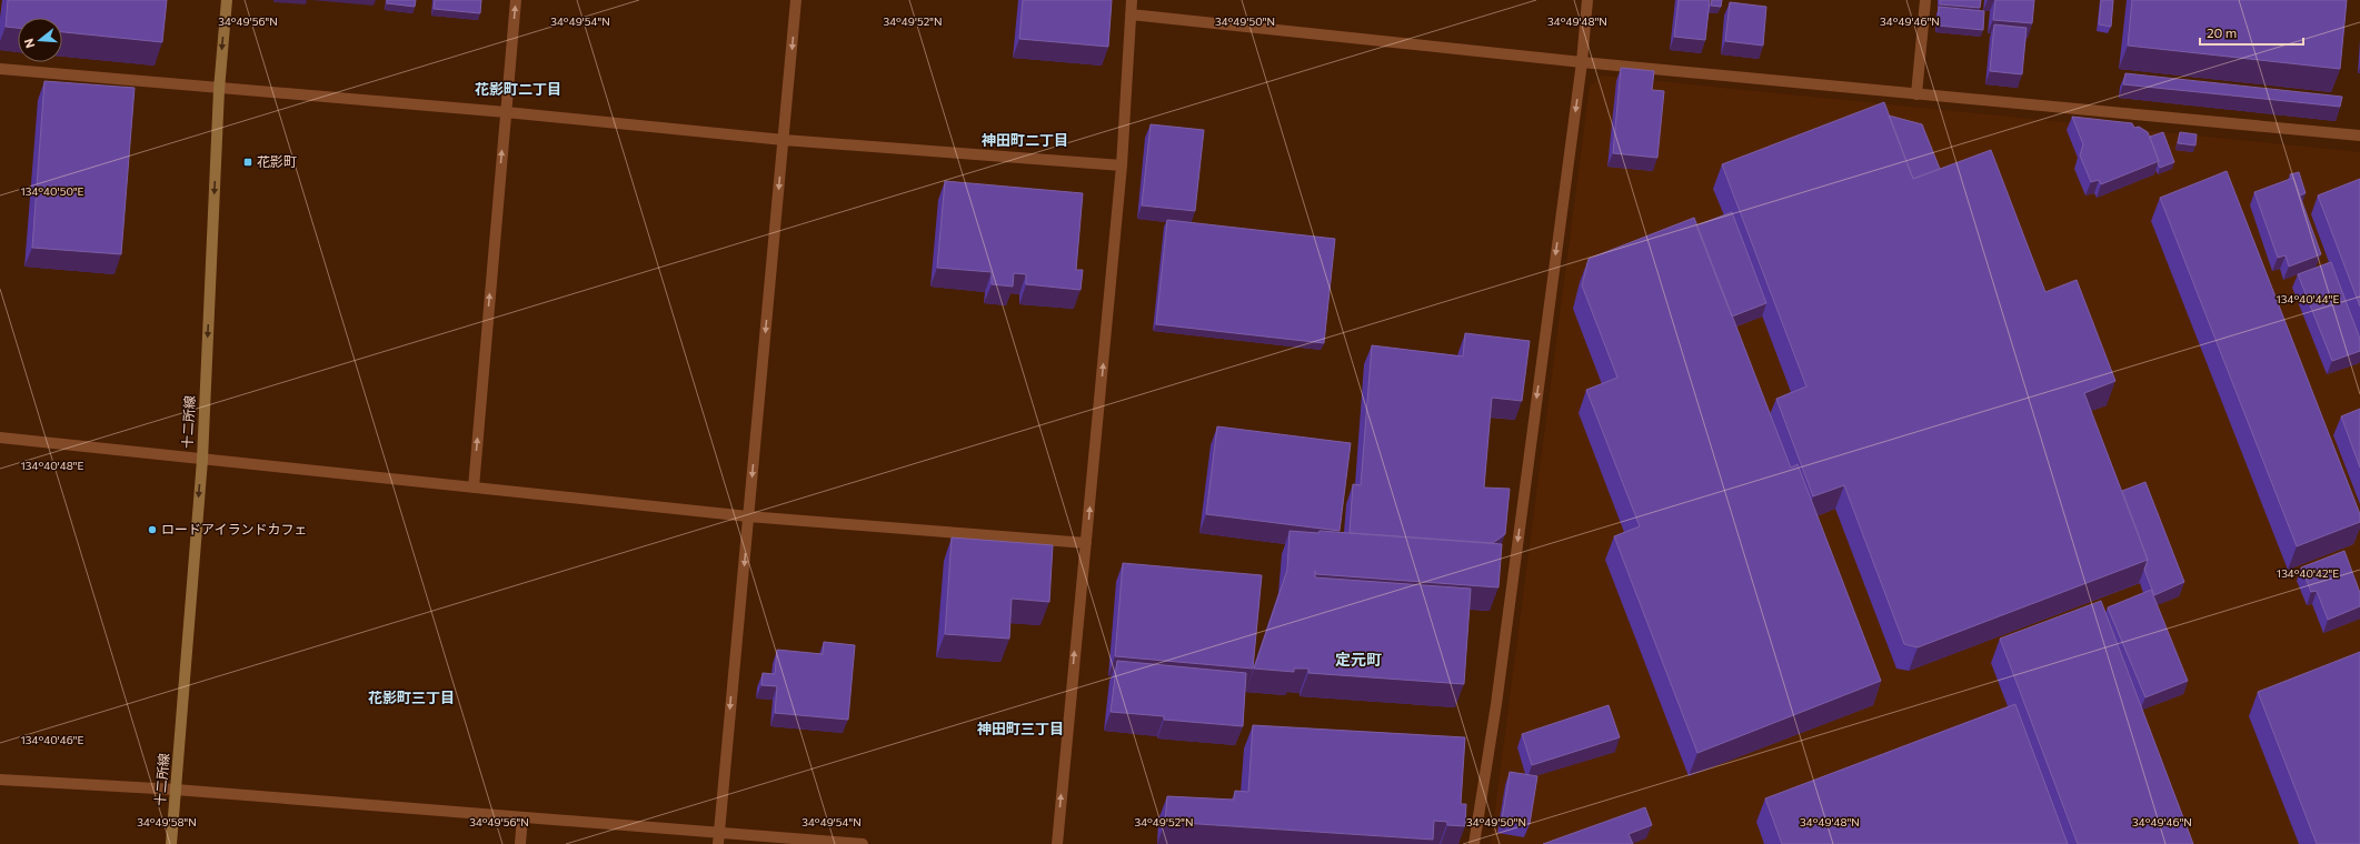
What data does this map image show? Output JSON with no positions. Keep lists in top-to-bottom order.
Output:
{
  "streets": {
    "street": ["十二所線"]
  },
  "one_way": ["十二所線"],
  "districts": [
    "花影町二丁目",
    "神田町二丁目",
    "定元町",
    "花影町三丁目",
    "神田町三丁目"
  ],
  "places": {
    "transit": ["花影町"],
    "other": ["ロードアイランドカフェ"]
  },
  "scale_bar": "20 m",
  "north": "left",
  "coordinates": [
    "34°49'56\"N",
    "34°49'54\"N",
    "34°49'52\"N",
    "34°49'50\"N",
    "34°49'48\"N",
    "34°49'46\"N",
    "134°40'50\"E",
    "134°40'44\"E",
    "134°40'48\"E",
    "134°40'42\"E",
    "134°40'46\"E",
    "34°49'58\"N"
  ]
}
